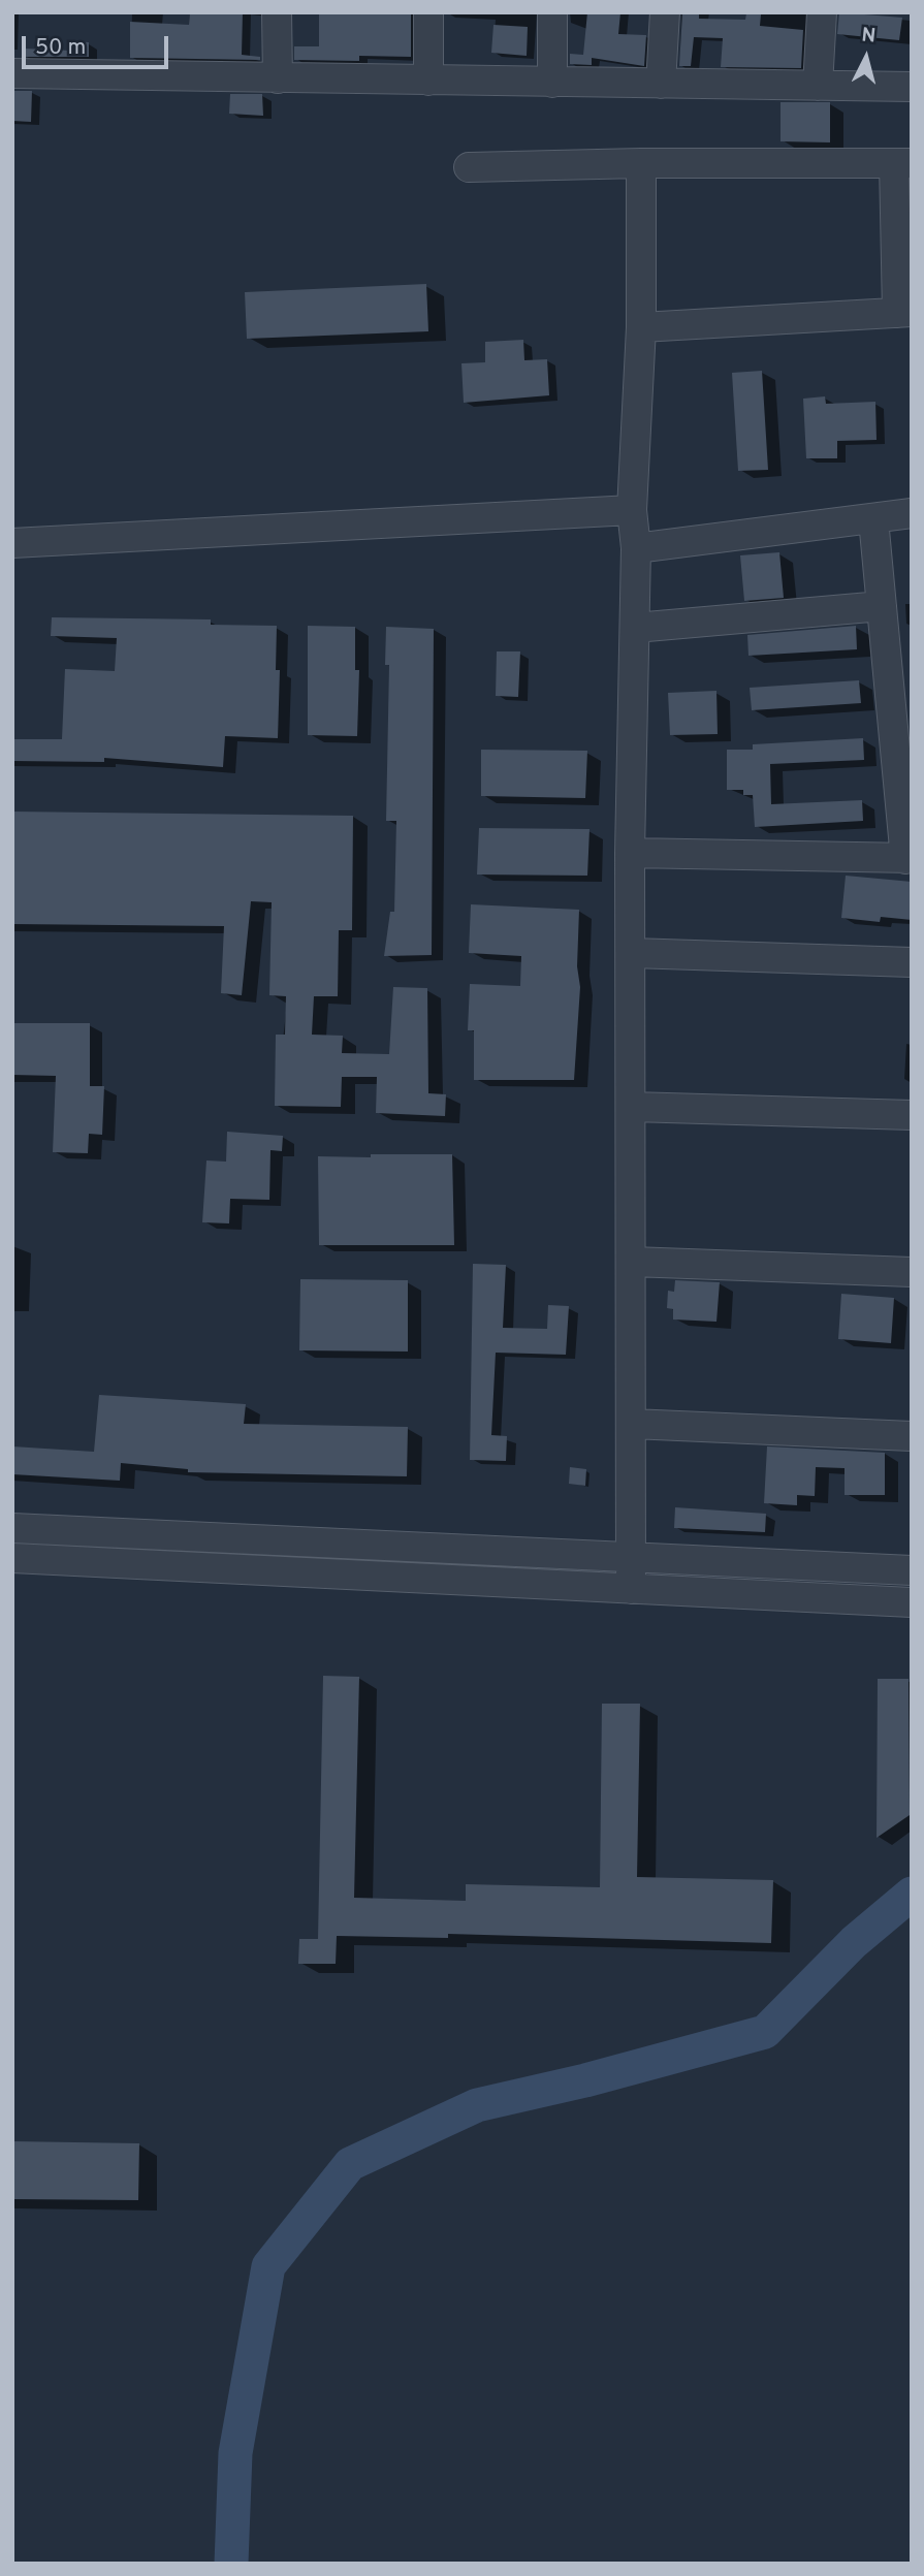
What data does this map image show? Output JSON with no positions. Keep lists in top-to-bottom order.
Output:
{
  "scale_bar": "50 m",
  "north": "top"
}
